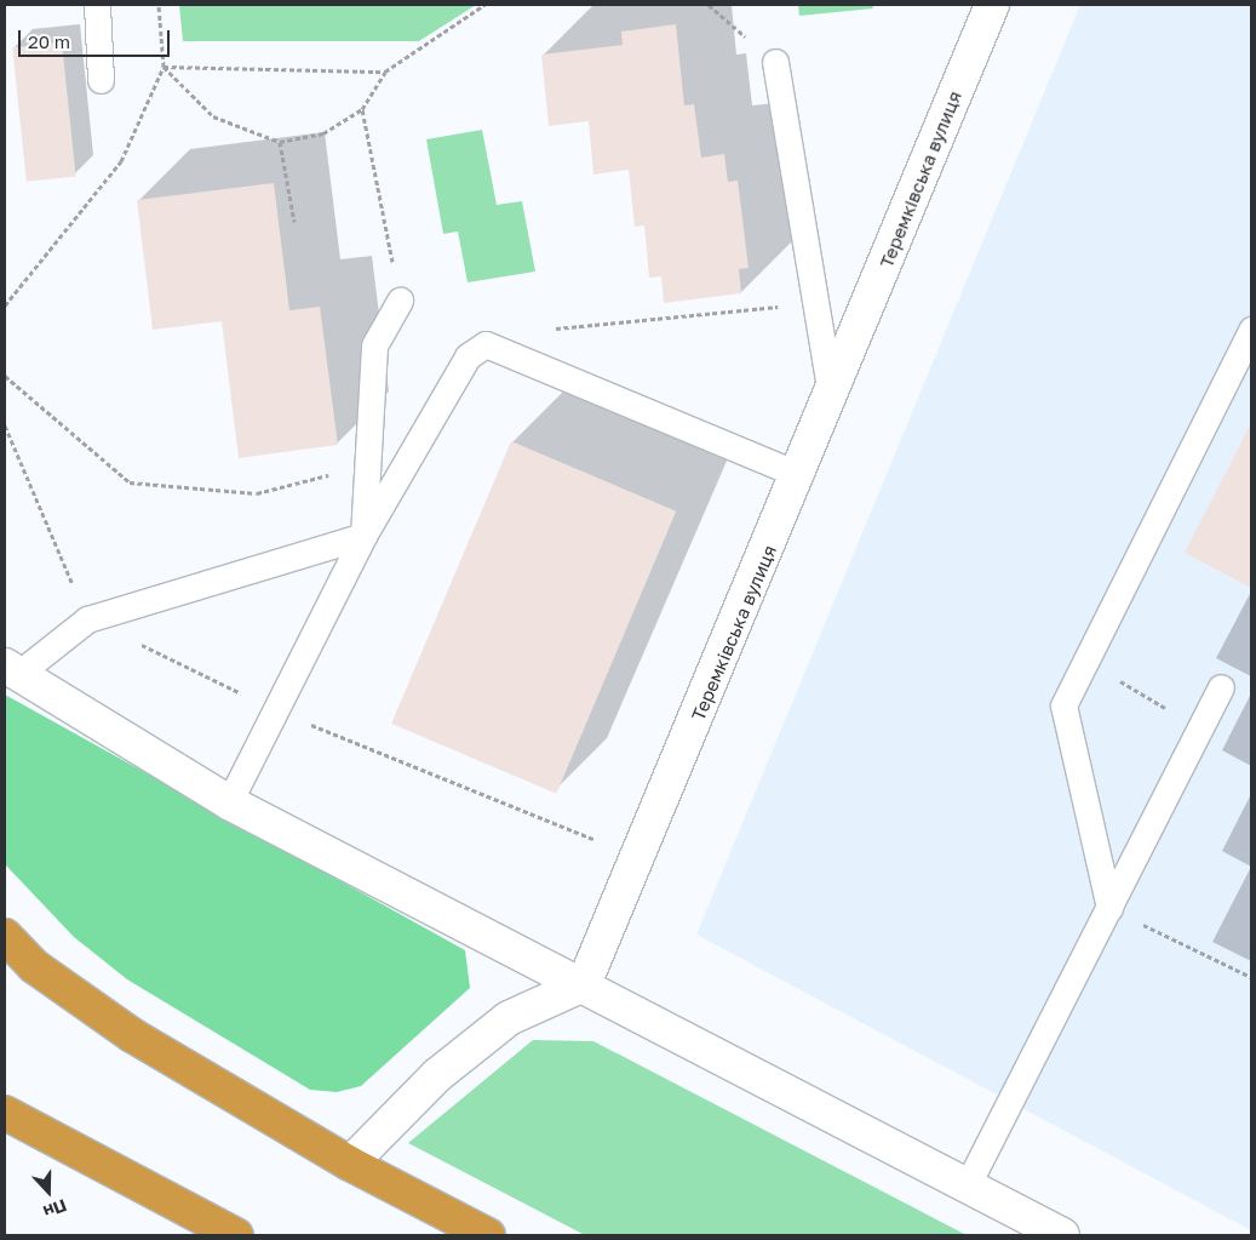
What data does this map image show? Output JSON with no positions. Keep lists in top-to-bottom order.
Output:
{
  "streets": {
    "street": ["Теремківська вулиця"]
  },
  "scale_bar": "20 m",
  "north": "bottom"
}
